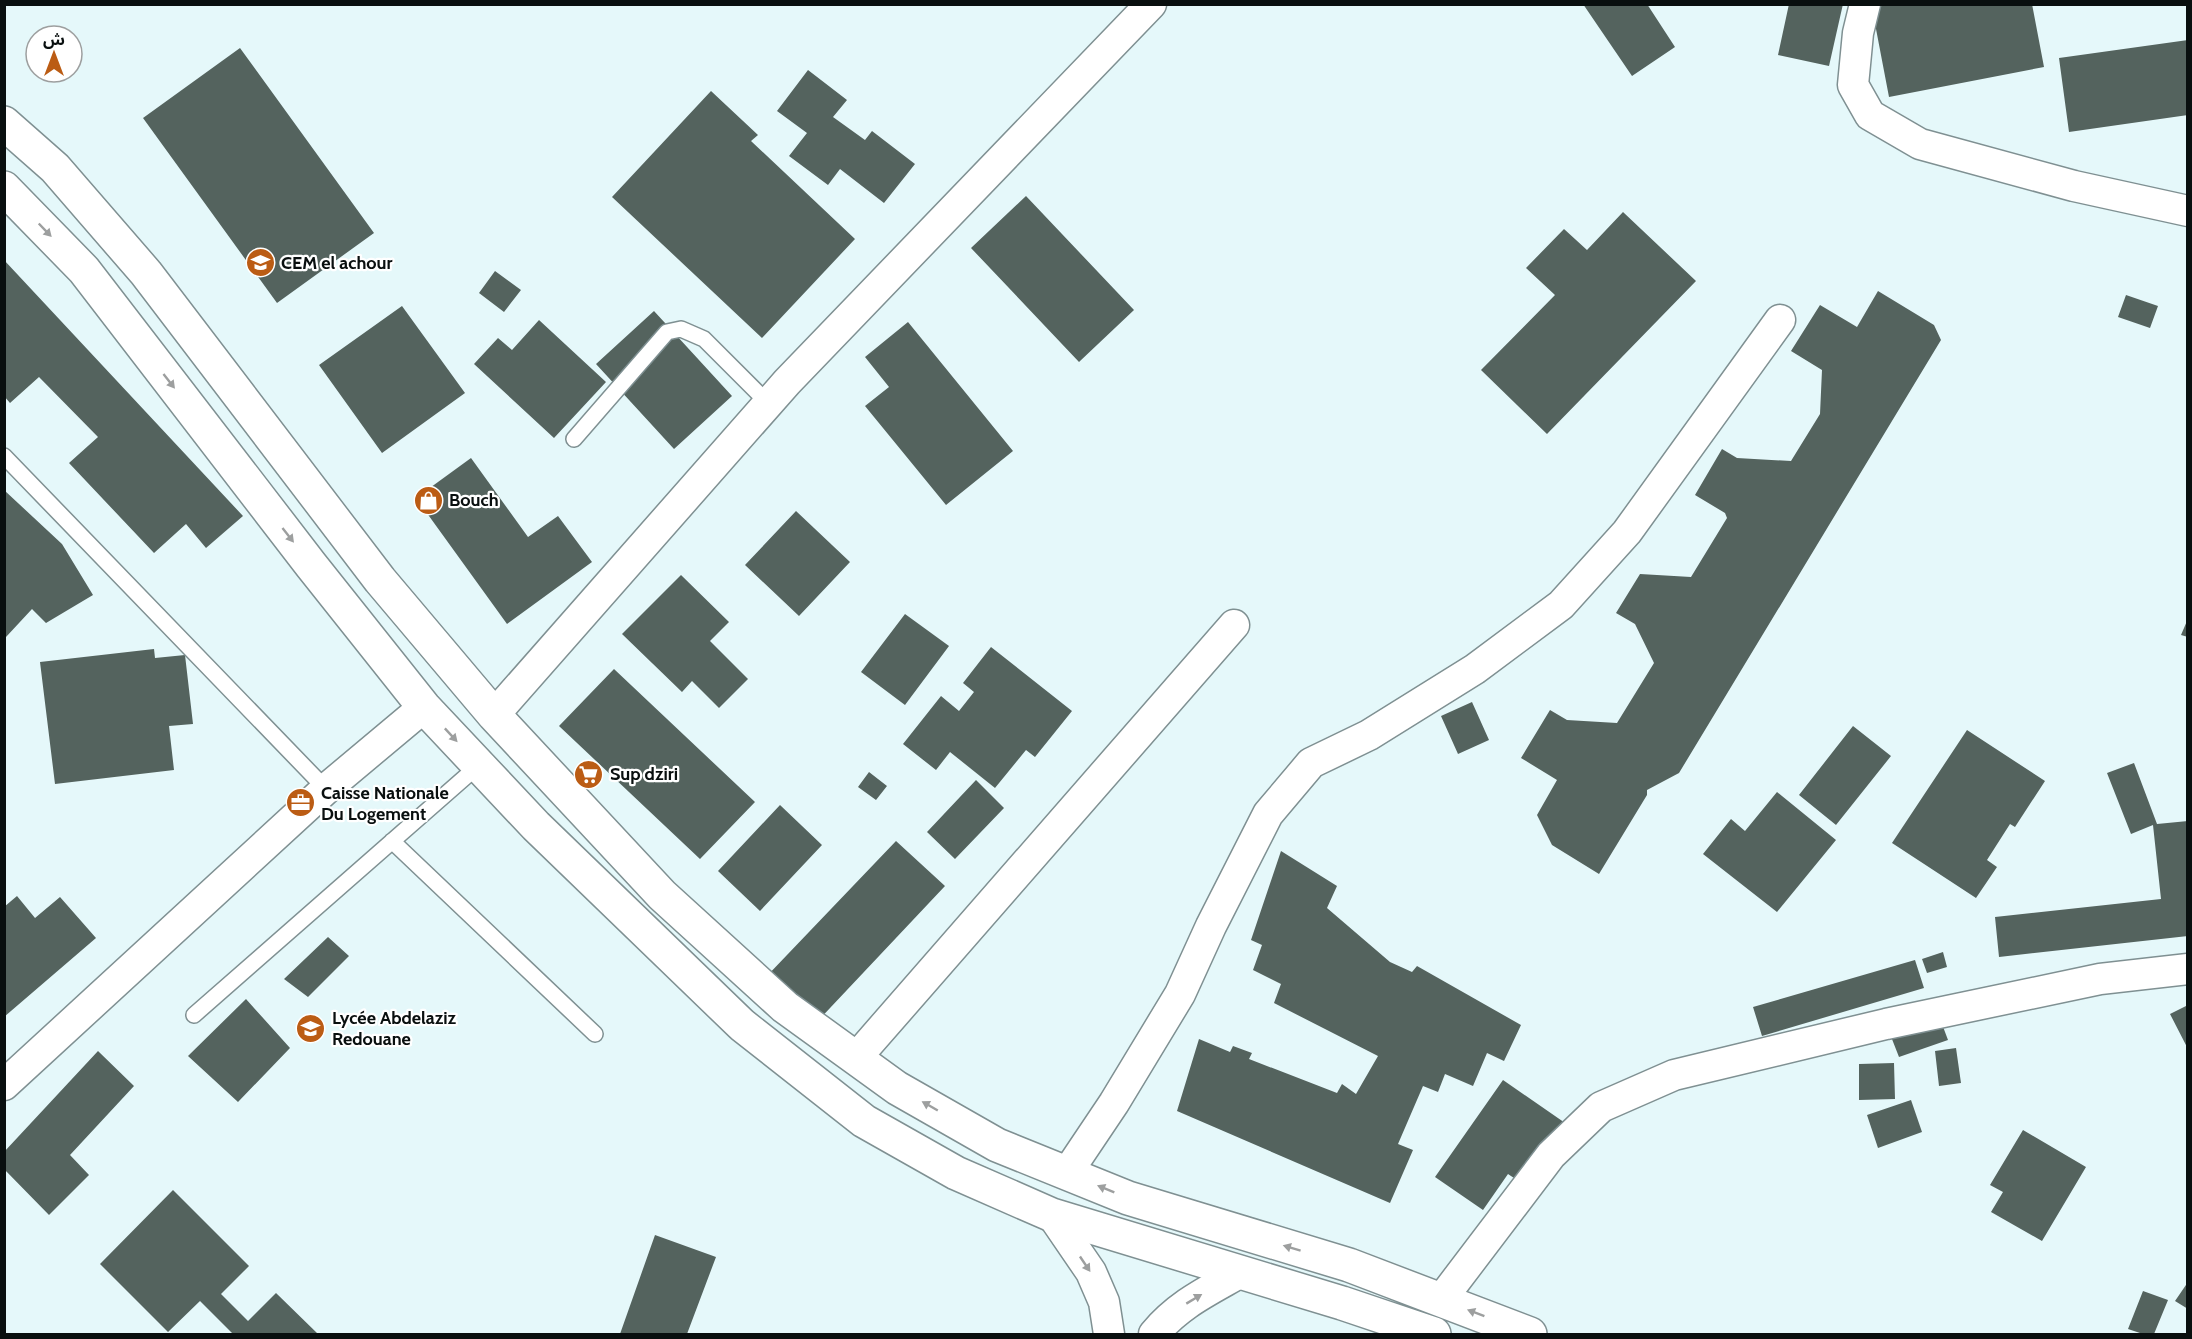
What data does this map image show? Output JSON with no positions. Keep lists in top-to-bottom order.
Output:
{
  "places": {
    "school or university": ["CEM el achour", "Lycée Abdelaziz Redouane"],
    "shop": ["Bouch"],
    "supermarket": ["Sup dziri"],
    "office": ["Caisse Nationale Du Logement"]
  },
  "north": "top"
}
